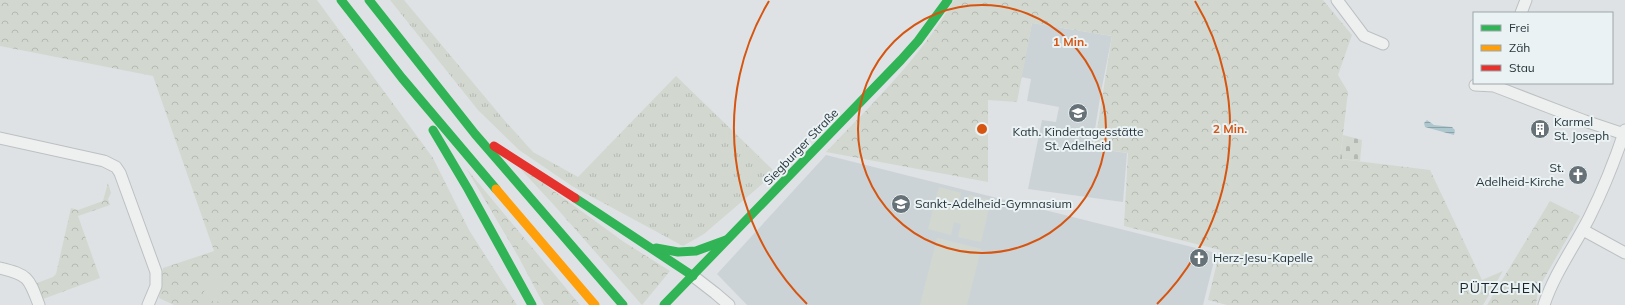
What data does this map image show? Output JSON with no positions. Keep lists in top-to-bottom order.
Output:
{
  "streets": {
    "main road": ["Siegburger Straße"]
  },
  "districts": ["PÜTZCHEN"],
  "places": {
    "school or university": ["Kath. Kindertagesstätte St. Adelheid", "Sankt-Adelheid-Gymnasium"],
    "building": ["Karmel St. Joseph"],
    "church": ["St. Adelheid-Kirche", "Herz-Jesu-Kapelle"]
  },
  "legend": ["Frei", "Zäh", "Stau"],
  "rings": ["1 Min.", "2 Min."]
}
